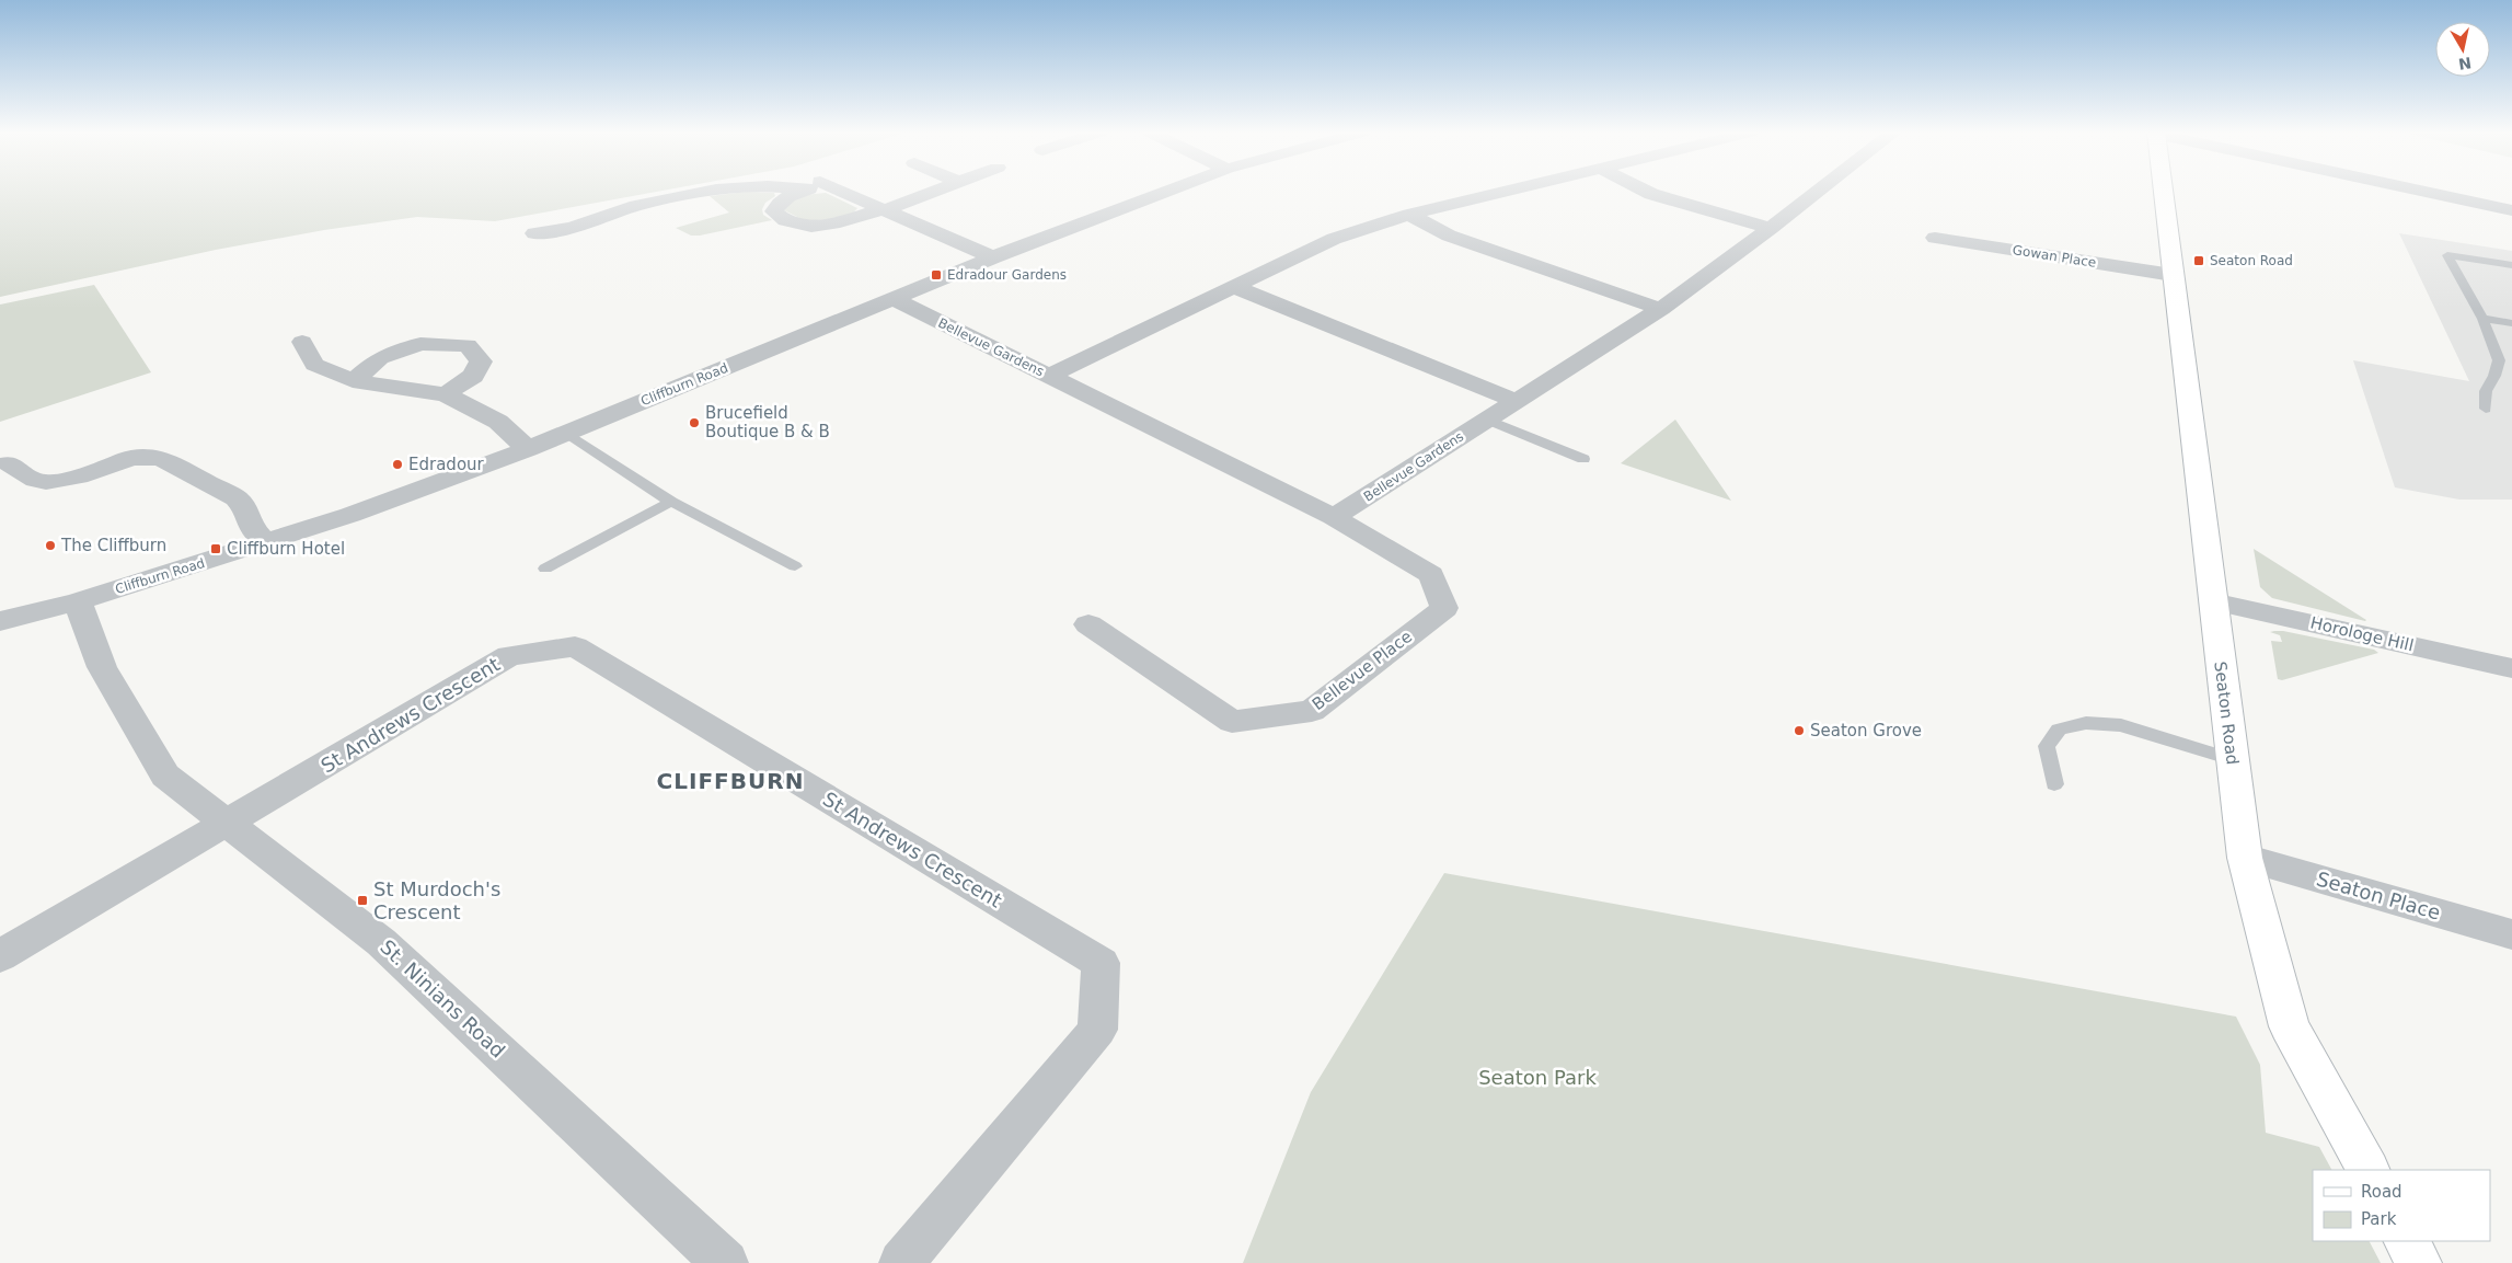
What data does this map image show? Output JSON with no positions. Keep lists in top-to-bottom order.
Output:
{
  "streets": {
    "street": [
      "Gowan Place",
      "Bellevue Gardens",
      "Cliffburn Road",
      "Horologe Hill",
      "Bellevue Place",
      "Seaton Road",
      "St Andrews Crescent",
      "Seaton Place",
      "St. Ninians Road"
    ]
  },
  "crossings": [
    ["Gowan Place", "Seaton Road"],
    ["Bellevue Gardens", "Cliffburn Road"],
    ["Bellevue Gardens", "Bellevue Place"],
    ["Cliffburn Road", "St. Ninians Road"],
    ["Horologe Hill", "Seaton Road"],
    ["Seaton Road", "Seaton Place"],
    ["St Andrews Crescent", "St. Ninians Road"]
  ],
  "districts": ["CLIFFBURN"],
  "parks": ["Seaton Park"],
  "places": {
    "transit": [
      "Seaton Road",
      "Edradour Gardens",
      "Cliffburn Hotel",
      "St Murdoch's Crescent"
    ],
    "other": [
      "Brucefield Boutique B & B",
      "Edradour",
      "The Cliffburn",
      "Seaton Grove"
    ]
  },
  "legend": ["Road", "Park"],
  "north": "bottom"
}
